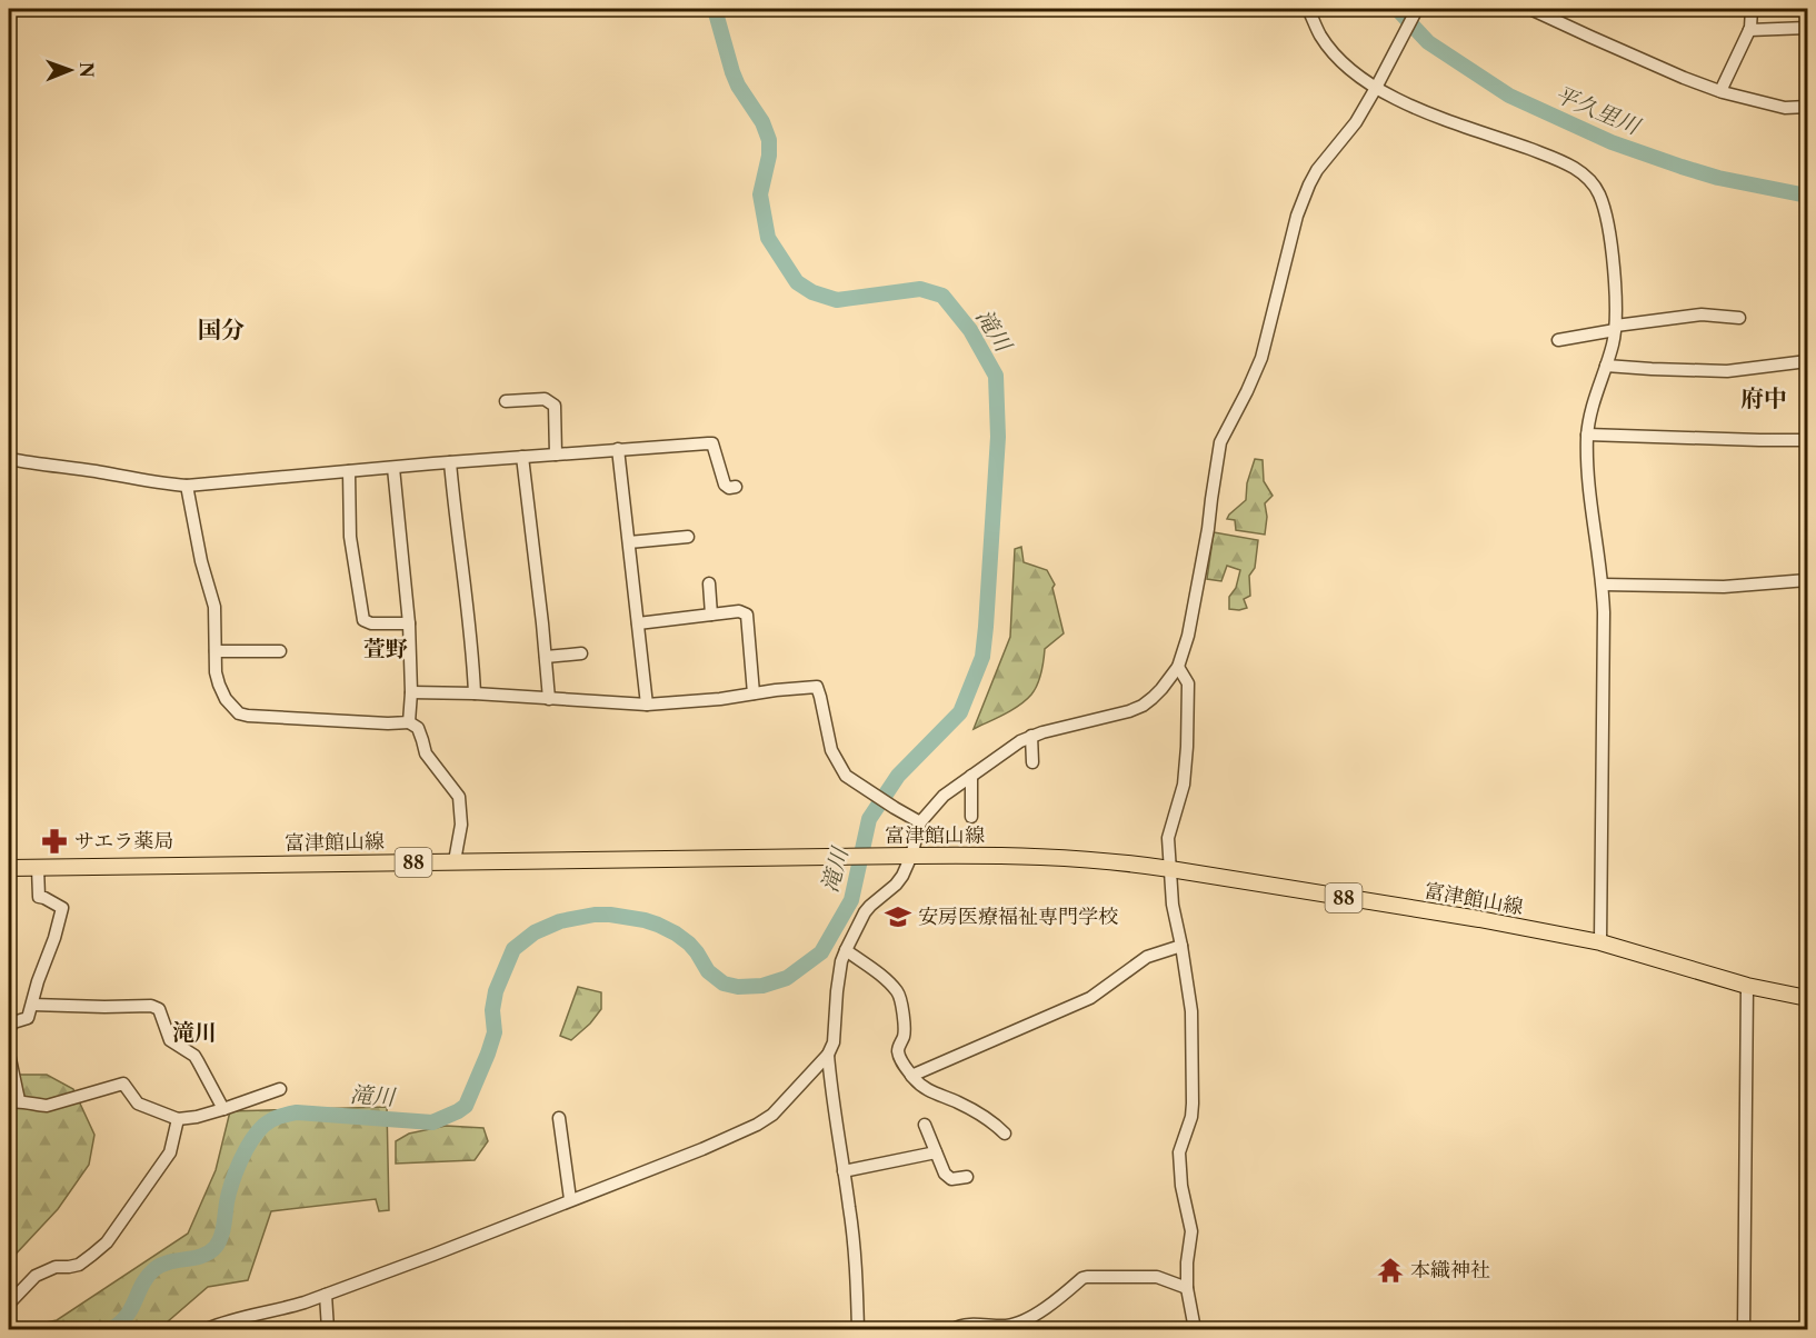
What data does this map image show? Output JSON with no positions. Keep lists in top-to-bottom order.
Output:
{
  "streets": {
    "main road": ["富津館山線", "88"]
  },
  "districts": [
    "国分",
    "府中",
    "萱野",
    "滝川"
  ],
  "water": ["平久里川", "滝川"],
  "places": {
    "pharmacy": ["サエラ薬局"],
    "school or university": ["安房医療福祉専門学校"],
    "temple": ["本織神社"]
  },
  "north": "right"
}
